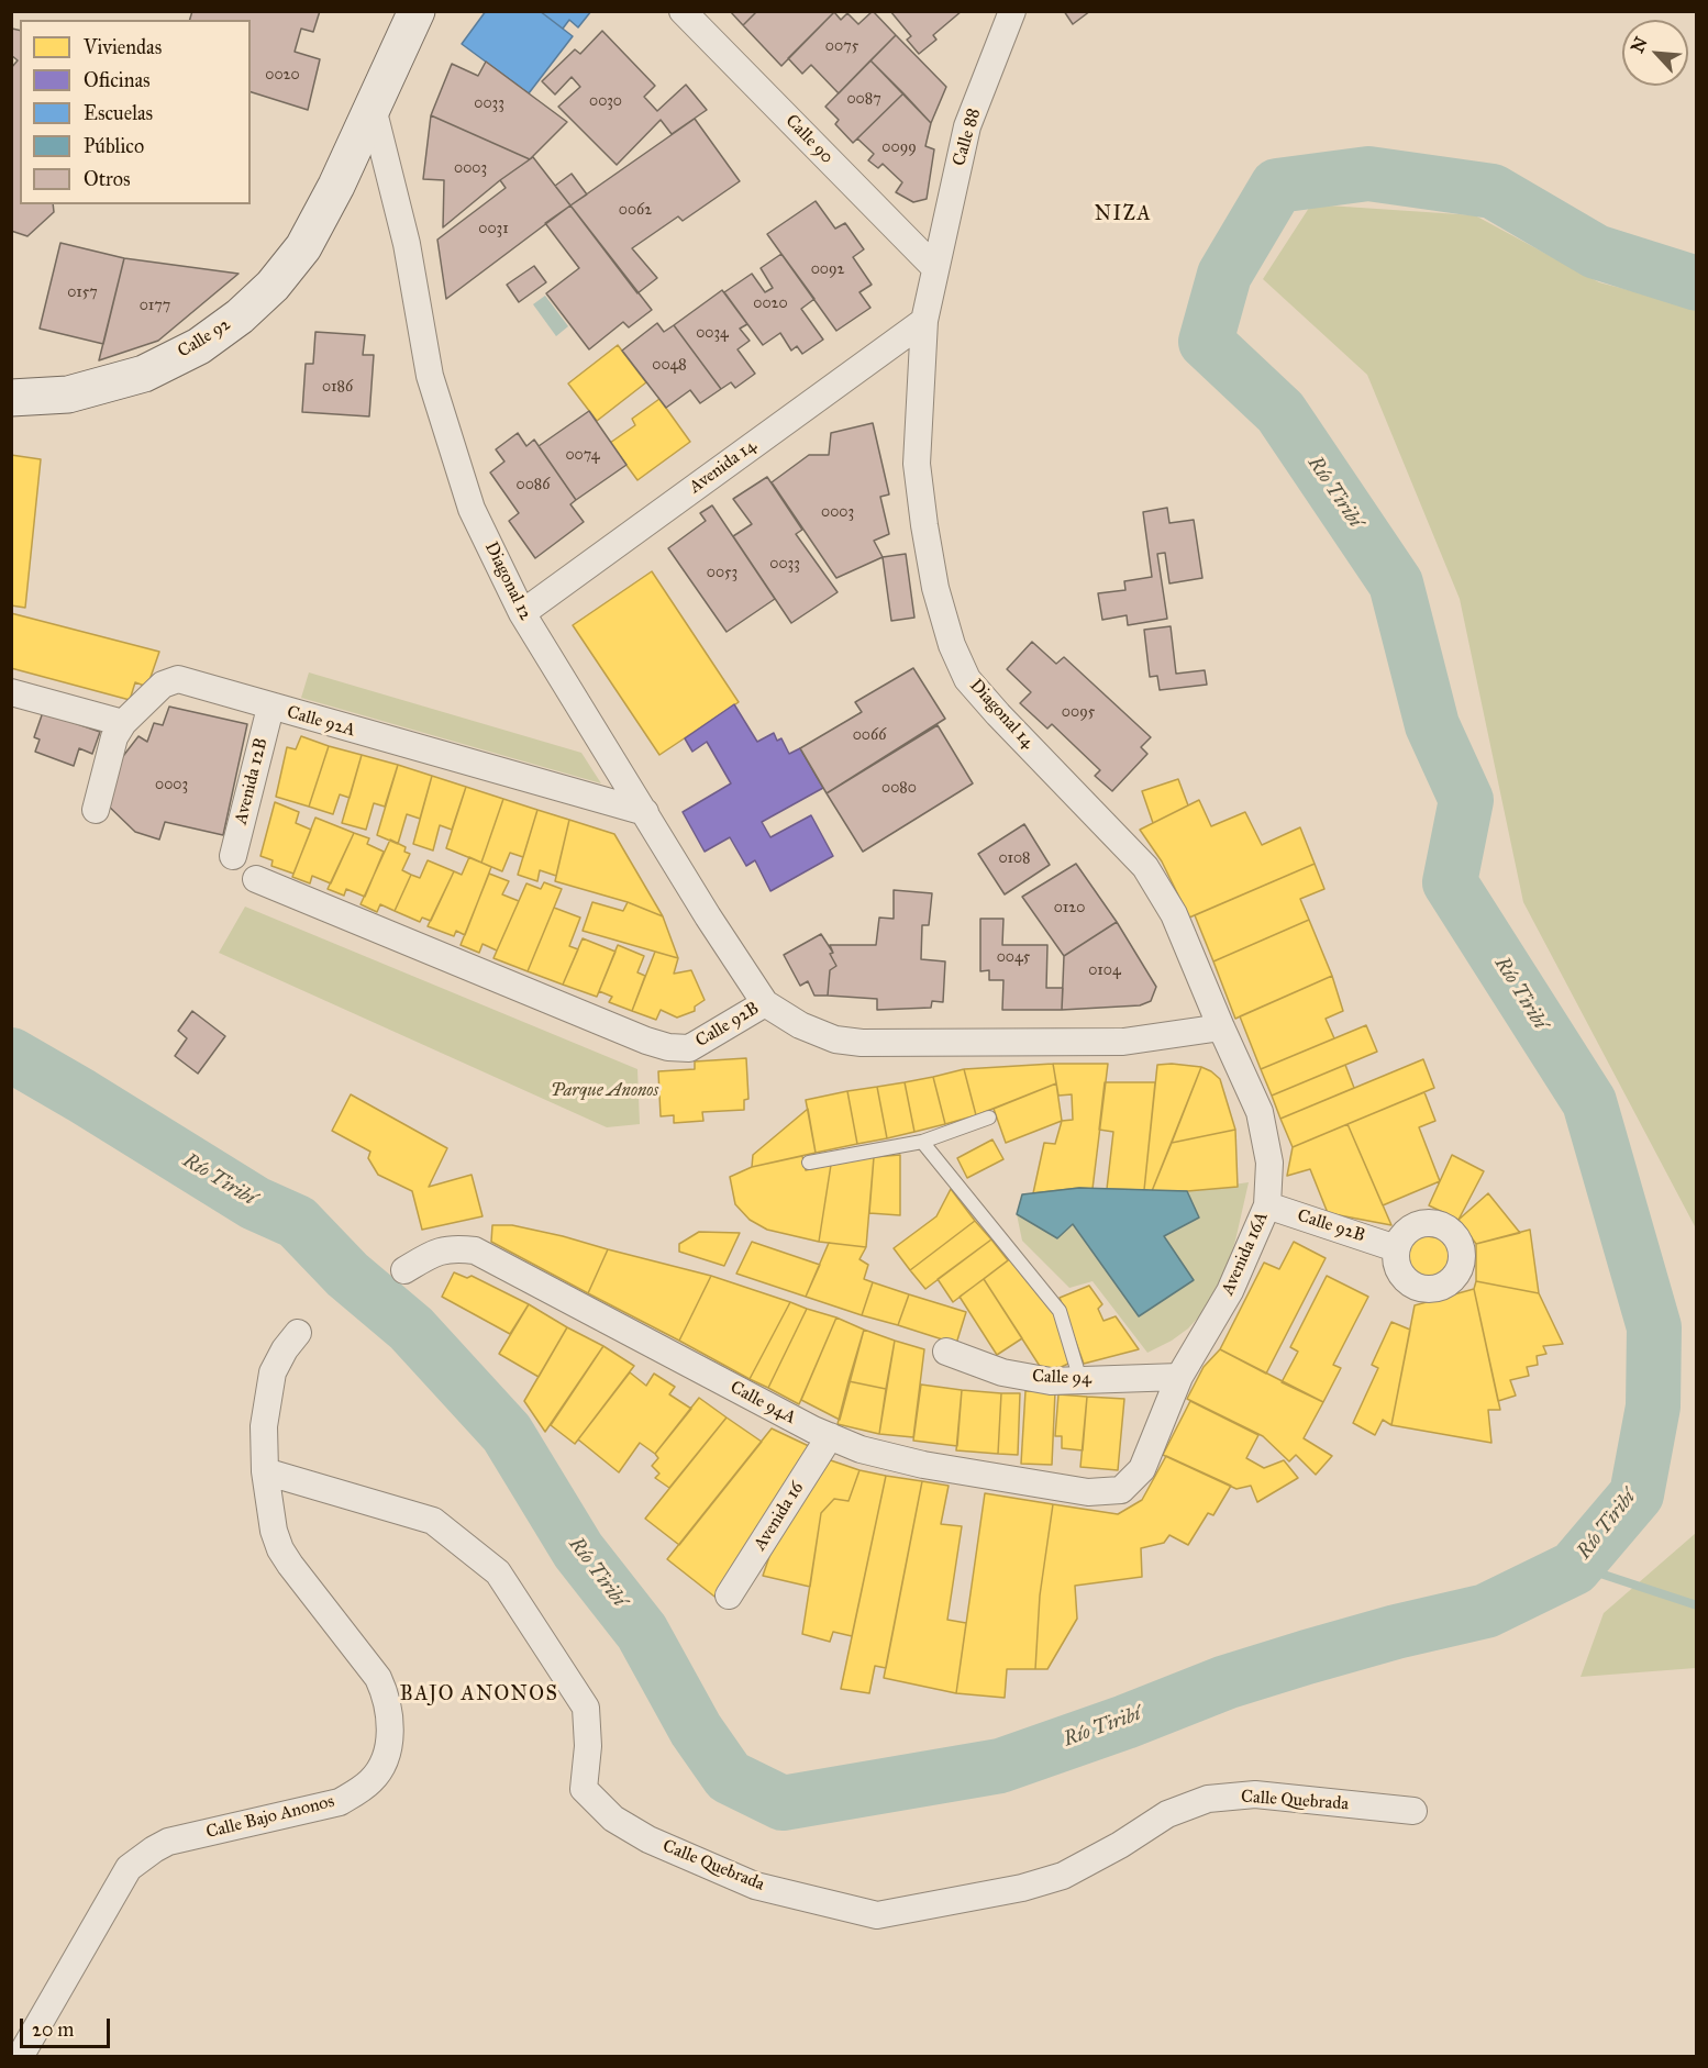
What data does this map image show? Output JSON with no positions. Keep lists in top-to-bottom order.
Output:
{
  "streets": {
    "main road": ["Calle 92"],
    "street": [
      "Calle 88",
      "Calle 90",
      "Avenida 14",
      "Diagonal 12",
      "Diagonal 14",
      "Calle 92A",
      "Avenida 12B",
      "Calle 92B",
      "Avenida 16A",
      "Calle 94",
      "Calle 94A",
      "Avenida 16",
      "Calle Quebrada",
      "Calle Bajo Anonos"
    ]
  },
  "crossings": [
    ["Calle 88", "Calle 90"],
    ["Calle 88", "Diagonal 14"],
    ["Calle 90", "Diagonal 14"],
    ["Calle 92", "Diagonal 12"],
    ["Avenida 14", "Diagonal 12"],
    ["Avenida 14", "Diagonal 14"],
    ["Diagonal 12", "Calle 92A"],
    ["Diagonal 12", "Calle 92B"],
    ["Diagonal 14", "Calle 92B"],
    ["Diagonal 14", "Avenida 16A"],
    ["Calle 92A", "Avenida 12B"],
    ["Calle 92B", "Avenida 16A"],
    ["Avenida 16A", "Calle 94"],
    ["Avenida 16A", "Calle 94A"],
    ["Calle 94A", "Avenida 16"],
    ["Calle Quebrada", "Calle Bajo Anonos"]
  ],
  "districts": ["NIZA", "BAJO ANONOS"],
  "water": ["Río Tiribí"],
  "parks": ["Parque Anonos"],
  "house_numbers": [
    "0075",
    "0020",
    "0087",
    "0030",
    "0033",
    "0099",
    "0003",
    "0062",
    "0031",
    "0092",
    "0157",
    "0020",
    "0177",
    "0034",
    "0048",
    "0186",
    "0074",
    "0086",
    "0003",
    "0033",
    "0053",
    "0095",
    "0066",
    "0003",
    "0080",
    "0108",
    "0120",
    "0045",
    "0104"
  ],
  "legend": [
    "Viviendas",
    "Oficinas",
    "Escuelas",
    "Público",
    "Otros"
  ],
  "scale_bar": "20 m",
  "north": "top left"
}
